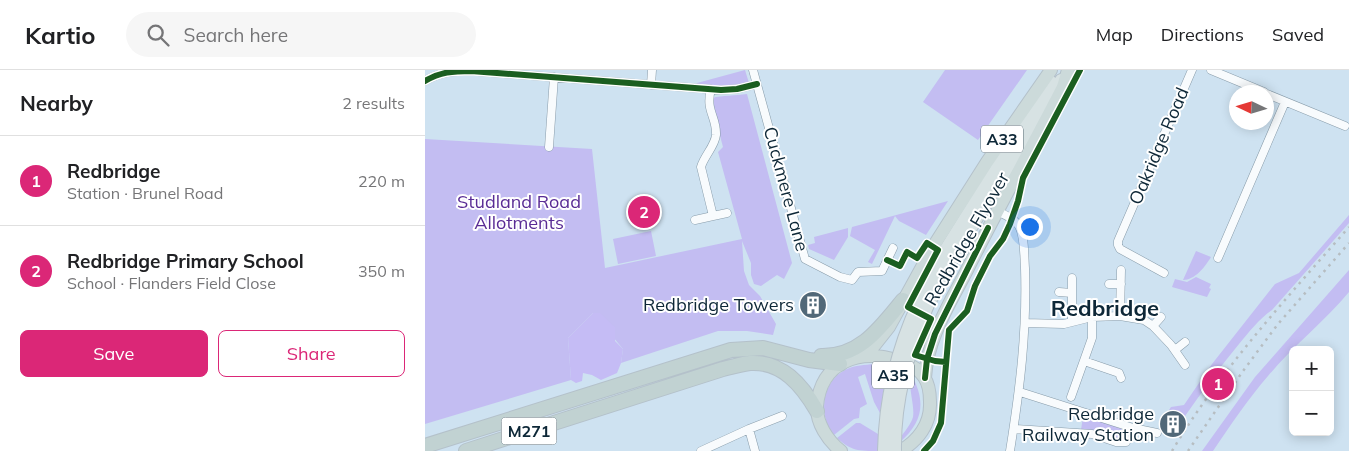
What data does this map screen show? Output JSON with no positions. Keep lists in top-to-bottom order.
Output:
{
  "streets": {
    "highway": ["A33", "M271"],
    "main road": ["Redbridge Flyover", "A35"],
    "street": ["Oakridge Road", "Cuckmere Lane"]
  },
  "crossings": [
    ["A33", "Redbridge Flyover"],
    ["A33", "M271"]
  ],
  "districts": ["Redbridge"],
  "parks": ["Studland Road Allotments"],
  "places": {
    "building": ["Redbridge Towers", "Redbridge Railway Station"]
  },
  "north": "left",
  "page": {
    "header": "Kartio",
    "search": "Search here",
    "nav": ["Map", "Directions", "Saved"],
    "heading": ["Nearby", "2 results"],
    "list": [
      {
        "mark": "1",
        "name": "Redbridge",
        "note": "Station · Brunel Road",
        "value": "220 m"
      },
      {
        "mark": "2",
        "name": "Redbridge Primary School",
        "note": "School · Flanders Field Close",
        "value": "350 m"
      }
    ],
    "pins": ["2", "1"],
    "buttons": ["Save", "Share"],
    "map_buttons": ["+", "−"]
  }
}
